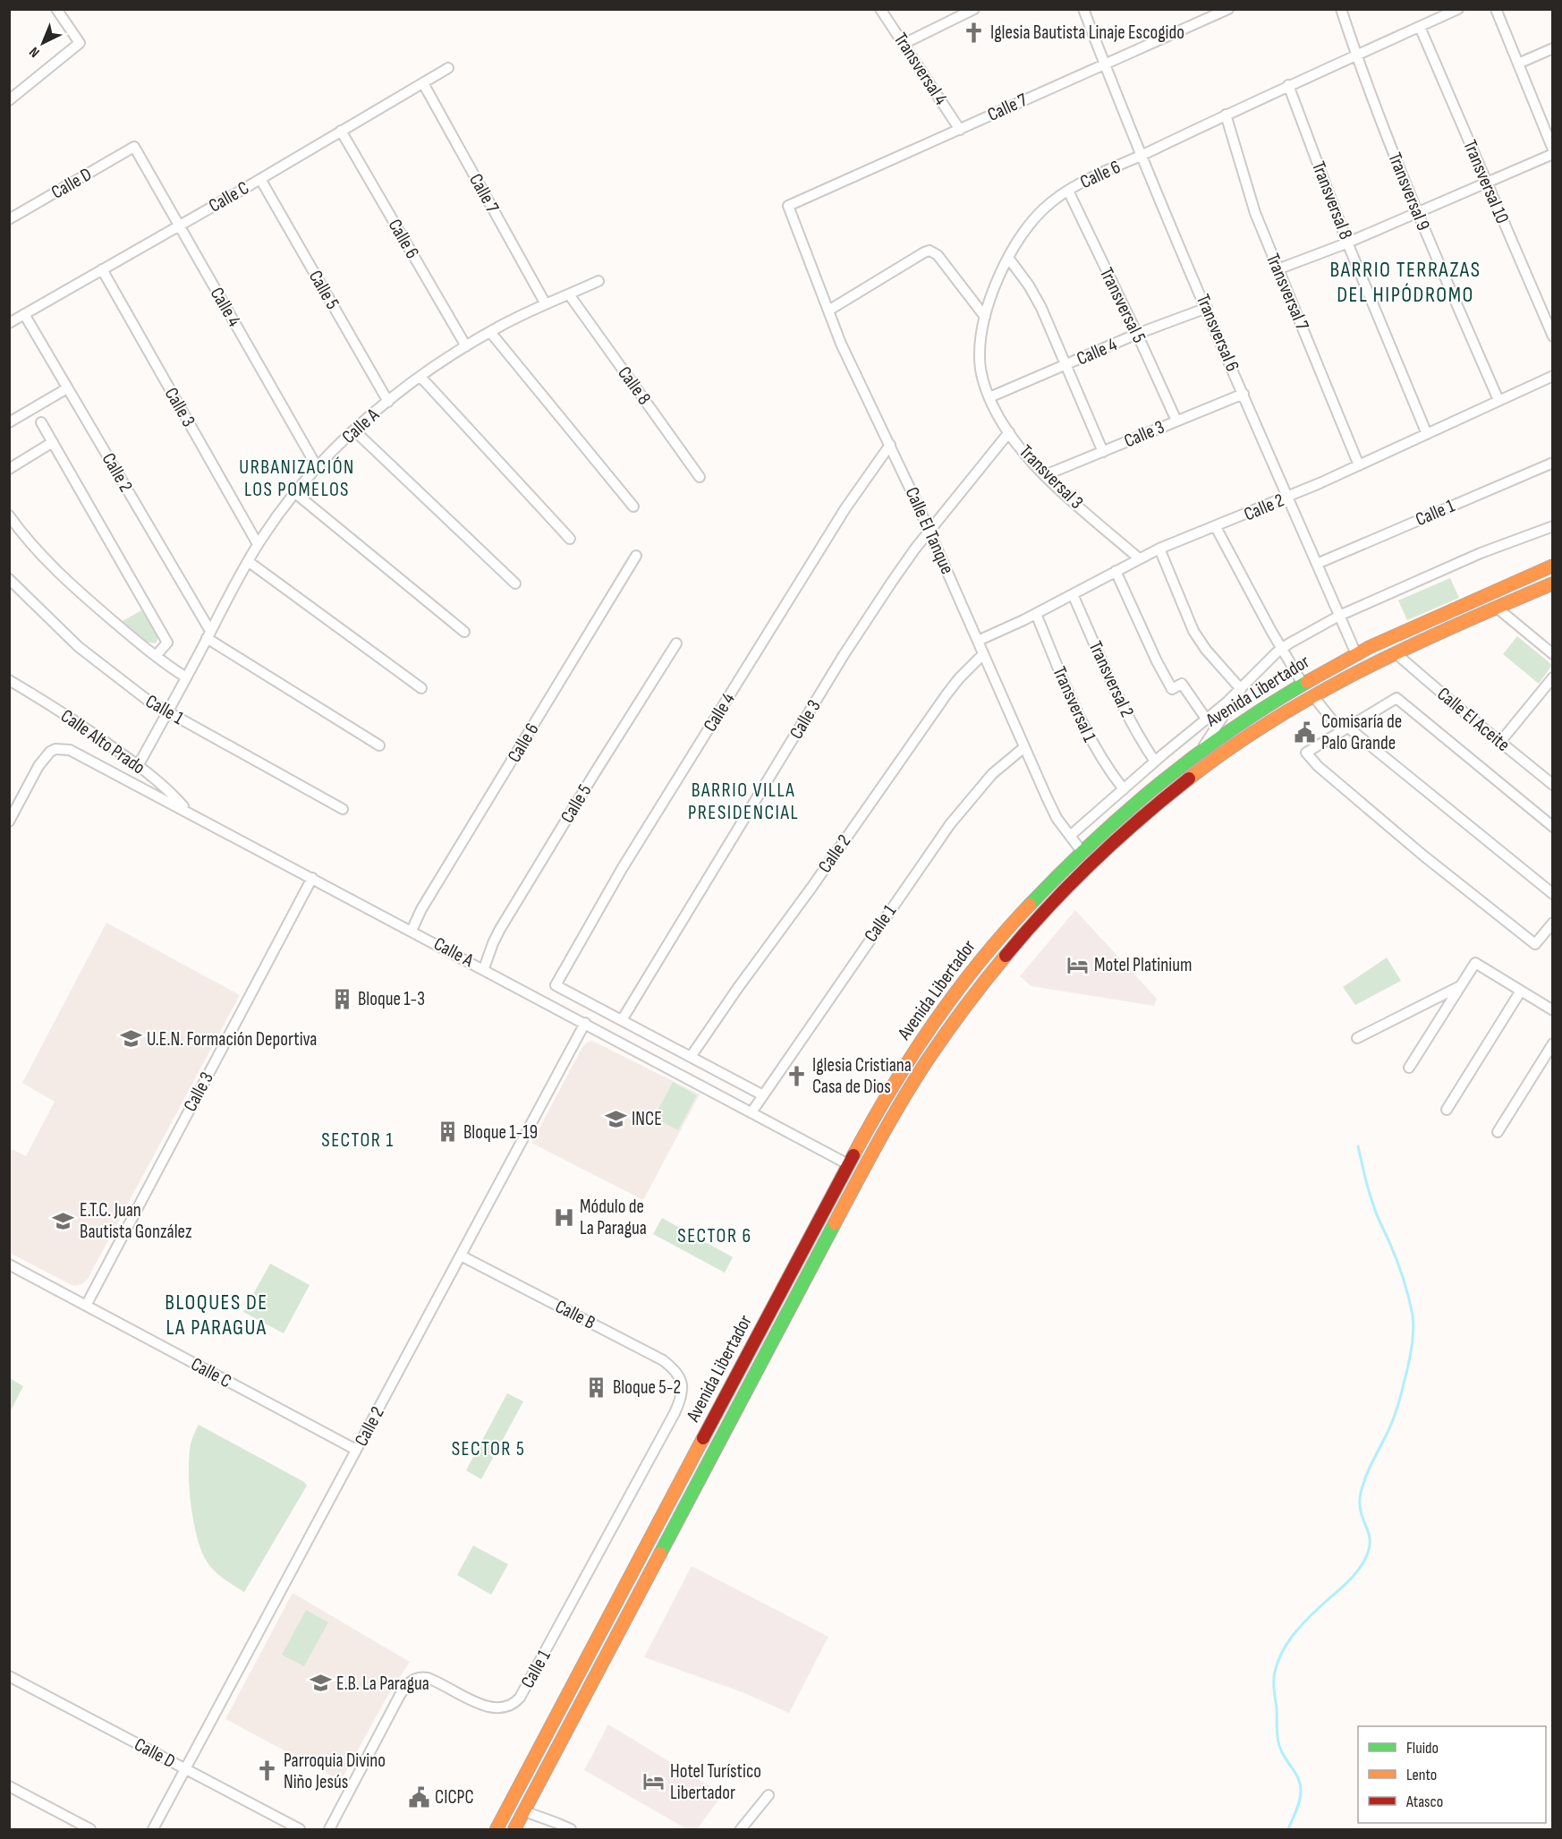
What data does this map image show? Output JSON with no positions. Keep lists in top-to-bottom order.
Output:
{
  "streets": {
    "main road": ["Avenida Libertador"],
    "street": [
      "Transversal 4",
      "Calle 7",
      "Calle 6",
      "Transversal 10",
      "Calle D",
      "Transversal 9",
      "Calle C",
      "Transversal 8",
      "Calle 5",
      "Transversal 7",
      "Transversal 5",
      "Calle 4",
      "Transversal 6",
      "Calle 8",
      "Calle 3",
      "Calle A",
      "Calle 2",
      "Transversal 3",
      "Calle 1",
      "Calle El Tanque",
      "Transversal 2",
      "Transversal 1",
      "Calle El Aceite",
      "Calle Alto Prado",
      "Calle B"
    ]
  },
  "crossings": [
    ["Transversal 4", "Calle 7"],
    ["Calle 7", "Calle C"],
    ["Calle 7", "Transversal 6"],
    ["Calle 7", "Calle A"],
    ["Calle 7", "Calle El Tanque"],
    ["Calle 6", "Transversal 10"],
    ["Calle 6", "Transversal 9"],
    ["Calle 6", "Calle C"],
    ["Calle 6", "Transversal 8"],
    ["Calle 6", "Transversal 7"],
    ["Calle 6", "Transversal 5"],
    ["Calle 6", "Transversal 6"],
    ["Calle 6", "Calle A"],
    ["Calle 6", "Transversal 3"],
    ["Calle D", "Calle 4"],
    ["Calle D", "Calle 2"],
    ["Transversal 9", "Calle 2"],
    ["Calle C", "Calle 5"],
    ["Calle C", "Calle 4"],
    ["Calle C", "Calle 3"],
    ["Calle C", "Calle 2"],
    ["Transversal 8", "Calle 2"],
    ["Calle 5", "Calle A"],
    ["Transversal 7", "Calle 2"],
    ["Transversal 5", "Calle 4"],
    ["Transversal 5", "Calle 3"],
    ["Calle 4", "Transversal 6"],
    ["Calle 4", "Calle A"],
    ["Calle 4", "Calle 2"],
    ["Calle 4", "Transversal 3"],
    ["Calle 4", "Calle El Tanque"],
    ["Transversal 6", "Calle 3"],
    ["Transversal 6", "Calle 2"],
    ["Transversal 6", "Calle 1"],
    ["Transversal 6", "Avenida Libertador"],
    ["Calle 8", "Calle A"],
    ["Calle 3", "Calle A"],
    ["Calle 3", "Transversal 3"],
    ["Calle 3", "Calle El Tanque"],
    ["Calle A", "Calle 2"],
    ["Calle A", "Calle 1"],
    ["Calle A", "Avenida Libertador"],
    ["Calle A", "Calle Alto Prado"],
    ["Calle 2", "Transversal 3"],
    ["Calle 2", "Calle El Tanque"],
    ["Calle 2", "Transversal 2"],
    ["Calle 2", "Transversal 1"],
    ["Calle 2", "Calle B"],
    ["Calle 1", "Calle El Tanque"],
    ["Calle 1", "Calle B"],
    ["Calle El Tanque", "Avenida Libertador"],
    ["Transversal 2", "Avenida Libertador"],
    ["Avenida Libertador", "Transversal 1"],
    ["Avenida Libertador", "Calle El Aceite"]
  ],
  "districts": [
    "BARRIO TERRAZAS DEL HIPÓDROMO",
    "URBANIZACIÓN LOS POMELOS",
    "BARRIO VILLA PRESIDENCIAL",
    "SECTOR 1",
    "SECTOR 6",
    "BLOQUES DE LA PARAGUA",
    "SECTOR 5"
  ],
  "places": {
    "church": ["Iglesia Bautista Linaje Escogido", "Iglesia Cristiana Casa de Dios", "Parroquia Divino Niño Jesús"],
    "public building": ["Comisaría de Palo Grande", "CICPC"],
    "hotel": ["Motel Platinium", "Hotel Turístico Libertador"],
    "building": ["Bloque 1-3", "Bloque 1-19", "Bloque 5-2"],
    "school or university": [
      "U.E.N. Formación Deportiva",
      "INCE",
      "E.T.C. Juan Bautista González",
      "E.B. La Paragua"
    ],
    "hospital": ["Módulo de La Paragua"]
  },
  "legend": ["Fluido", "Lento", "Atasco"],
  "north": "bottom left"
}
